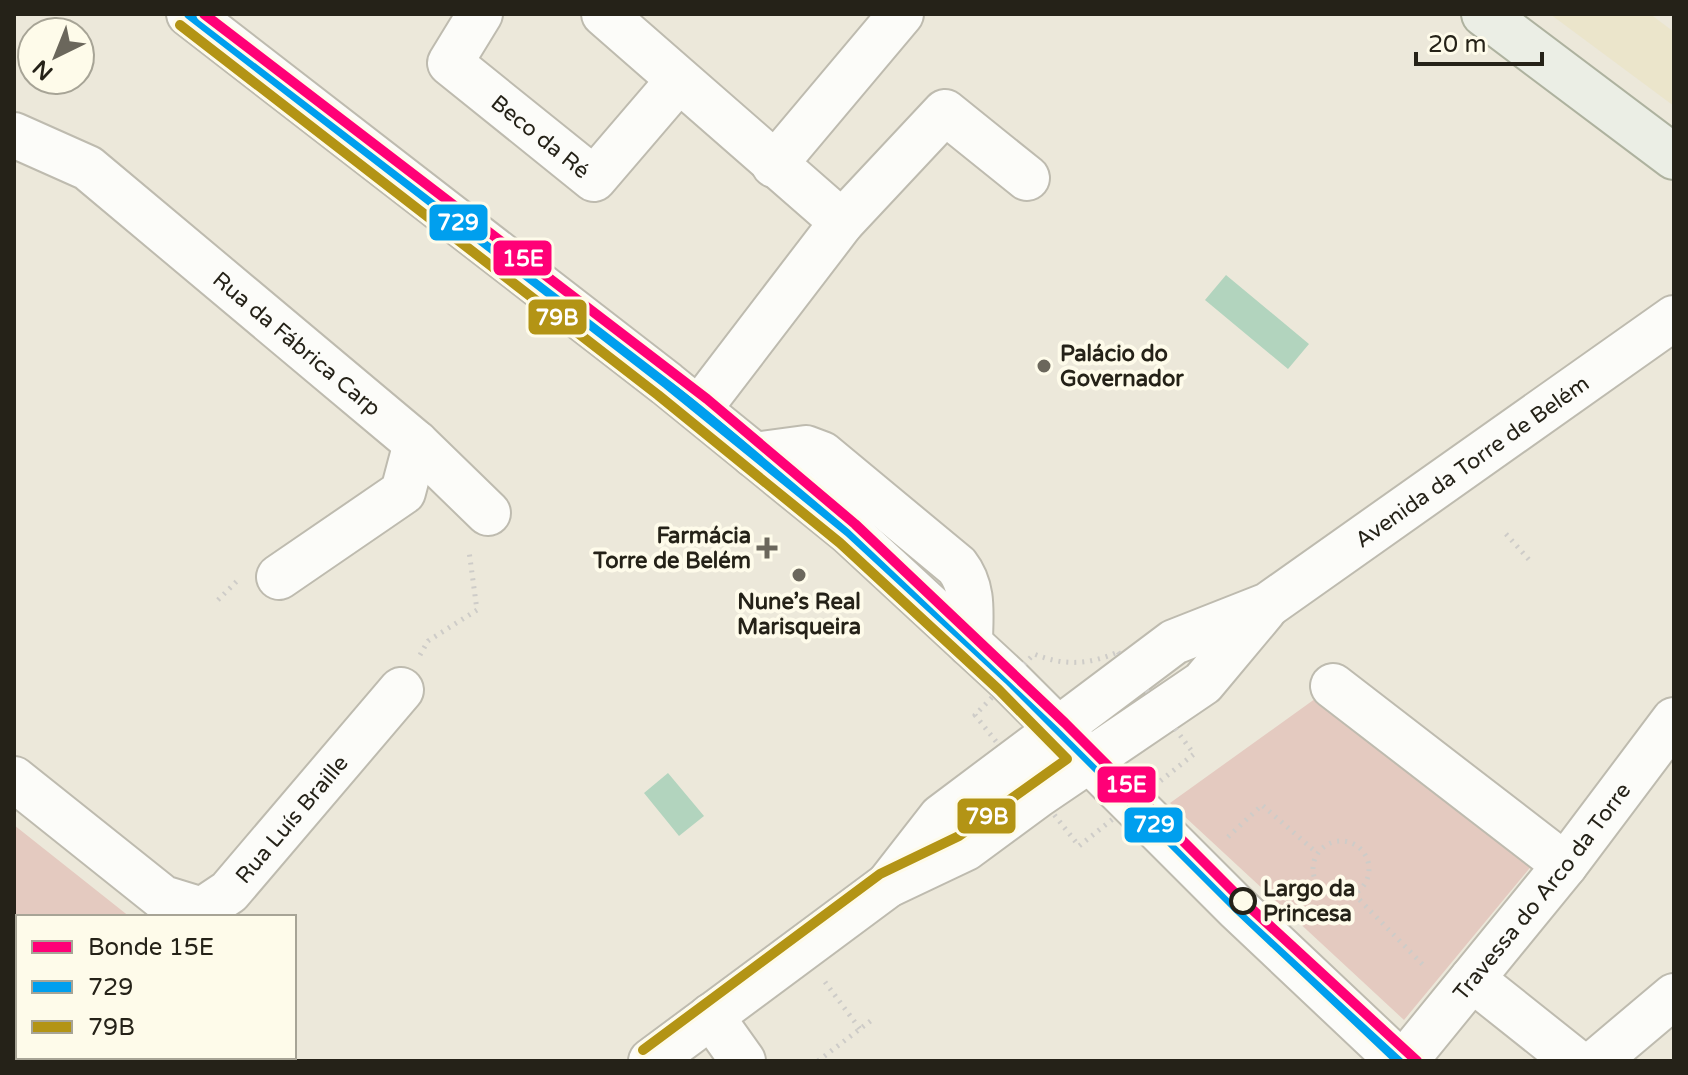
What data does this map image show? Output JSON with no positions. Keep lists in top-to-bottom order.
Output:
{
  "streets": {
    "street": [
      "Beco da Ré",
      "Rua da Fábrica Carp",
      "Avenida da Torre de Belém",
      "Rua Luís Braille",
      "Travessa do Arco da Torre"
    ]
  },
  "places": {
    "other": ["Palácio do Governador", "Nune’s Real Marisqueira", "Largo da Princesa"],
    "health": ["Farmácia Torre de Belém"]
  },
  "lines": ["tram line 15E", "transit line 729", "transit line 79B"],
  "legend": ["Bonde 15E", "729", "79B"],
  "scale_bar": "20 m",
  "north": "bottom left"
}
